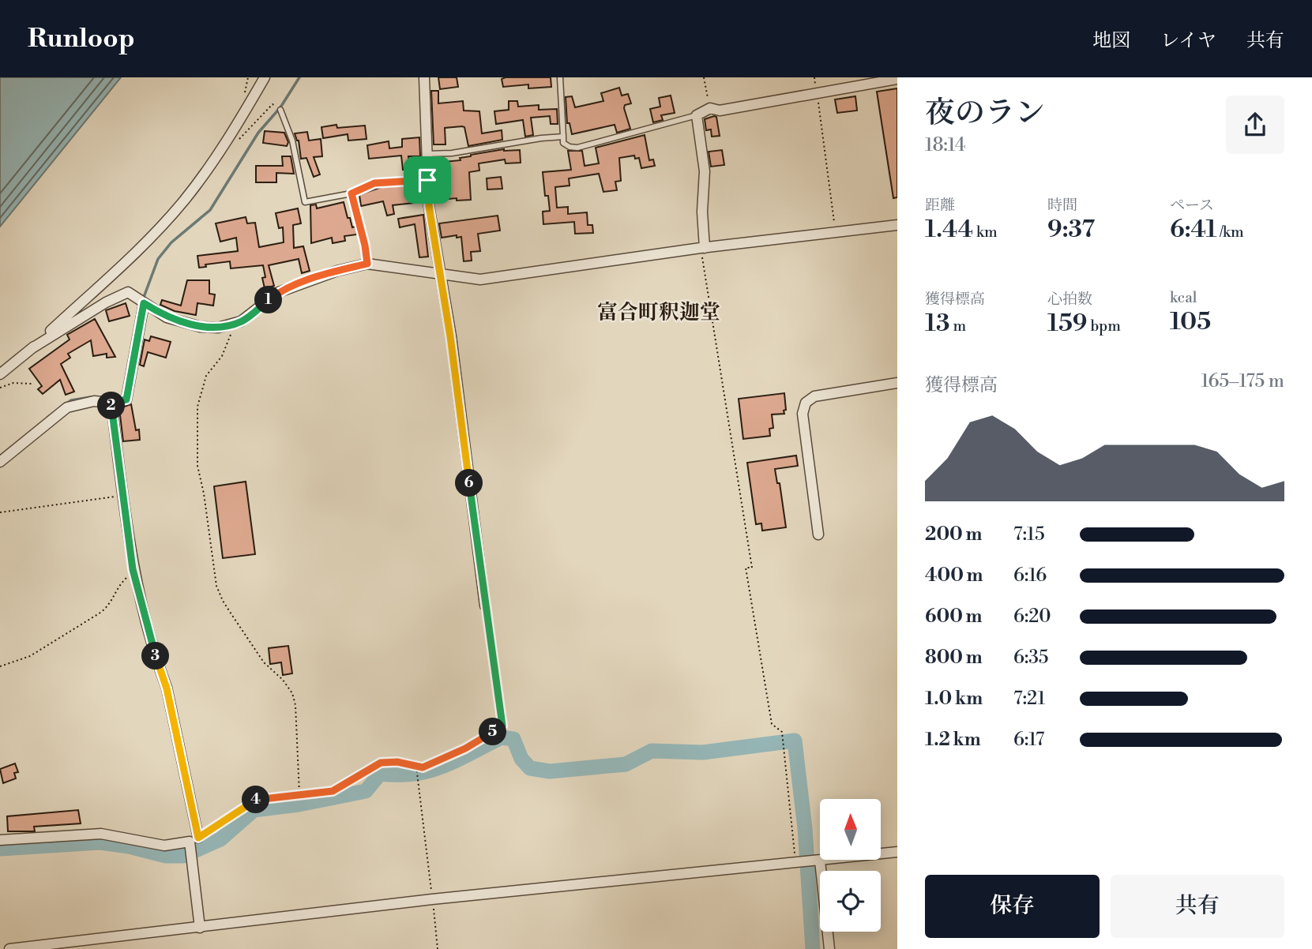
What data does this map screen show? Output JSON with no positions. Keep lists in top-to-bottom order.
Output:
{
  "districts": ["富合町釈迦堂"],
  "north": "top",
  "page": {
    "header": "Runloop",
    "nav": ["地図", "レイヤ", "共有"],
    "heading": ["夜のラン", "18:14"],
    "stats": [
      ["距離", "1.44 km"],
      ["時間", "9:37"],
      ["ペース", "6:41 /km"],
      ["獲得標高", "13 m"],
      ["心拍数", "159 bpm"],
      ["kcal", "105"]
    ],
    "pins": [
      "1",
      "2",
      "6",
      "3",
      "5",
      "4"
    ],
    "chart": ["獲得標高", "165–175 m"],
    "list": [
      {
        "name": "200 m",
        "note": "7:15"
      },
      {
        "name": "400 m",
        "note": "6:16"
      },
      {
        "name": "600 m",
        "note": "6:20"
      },
      {
        "name": "800 m",
        "note": "6:35"
      },
      {
        "name": "1.0 km",
        "note": "7:21"
      },
      {
        "name": "1.2 km",
        "note": "6:17"
      }
    ],
    "buttons": ["保存", "共有"]
  }
}
